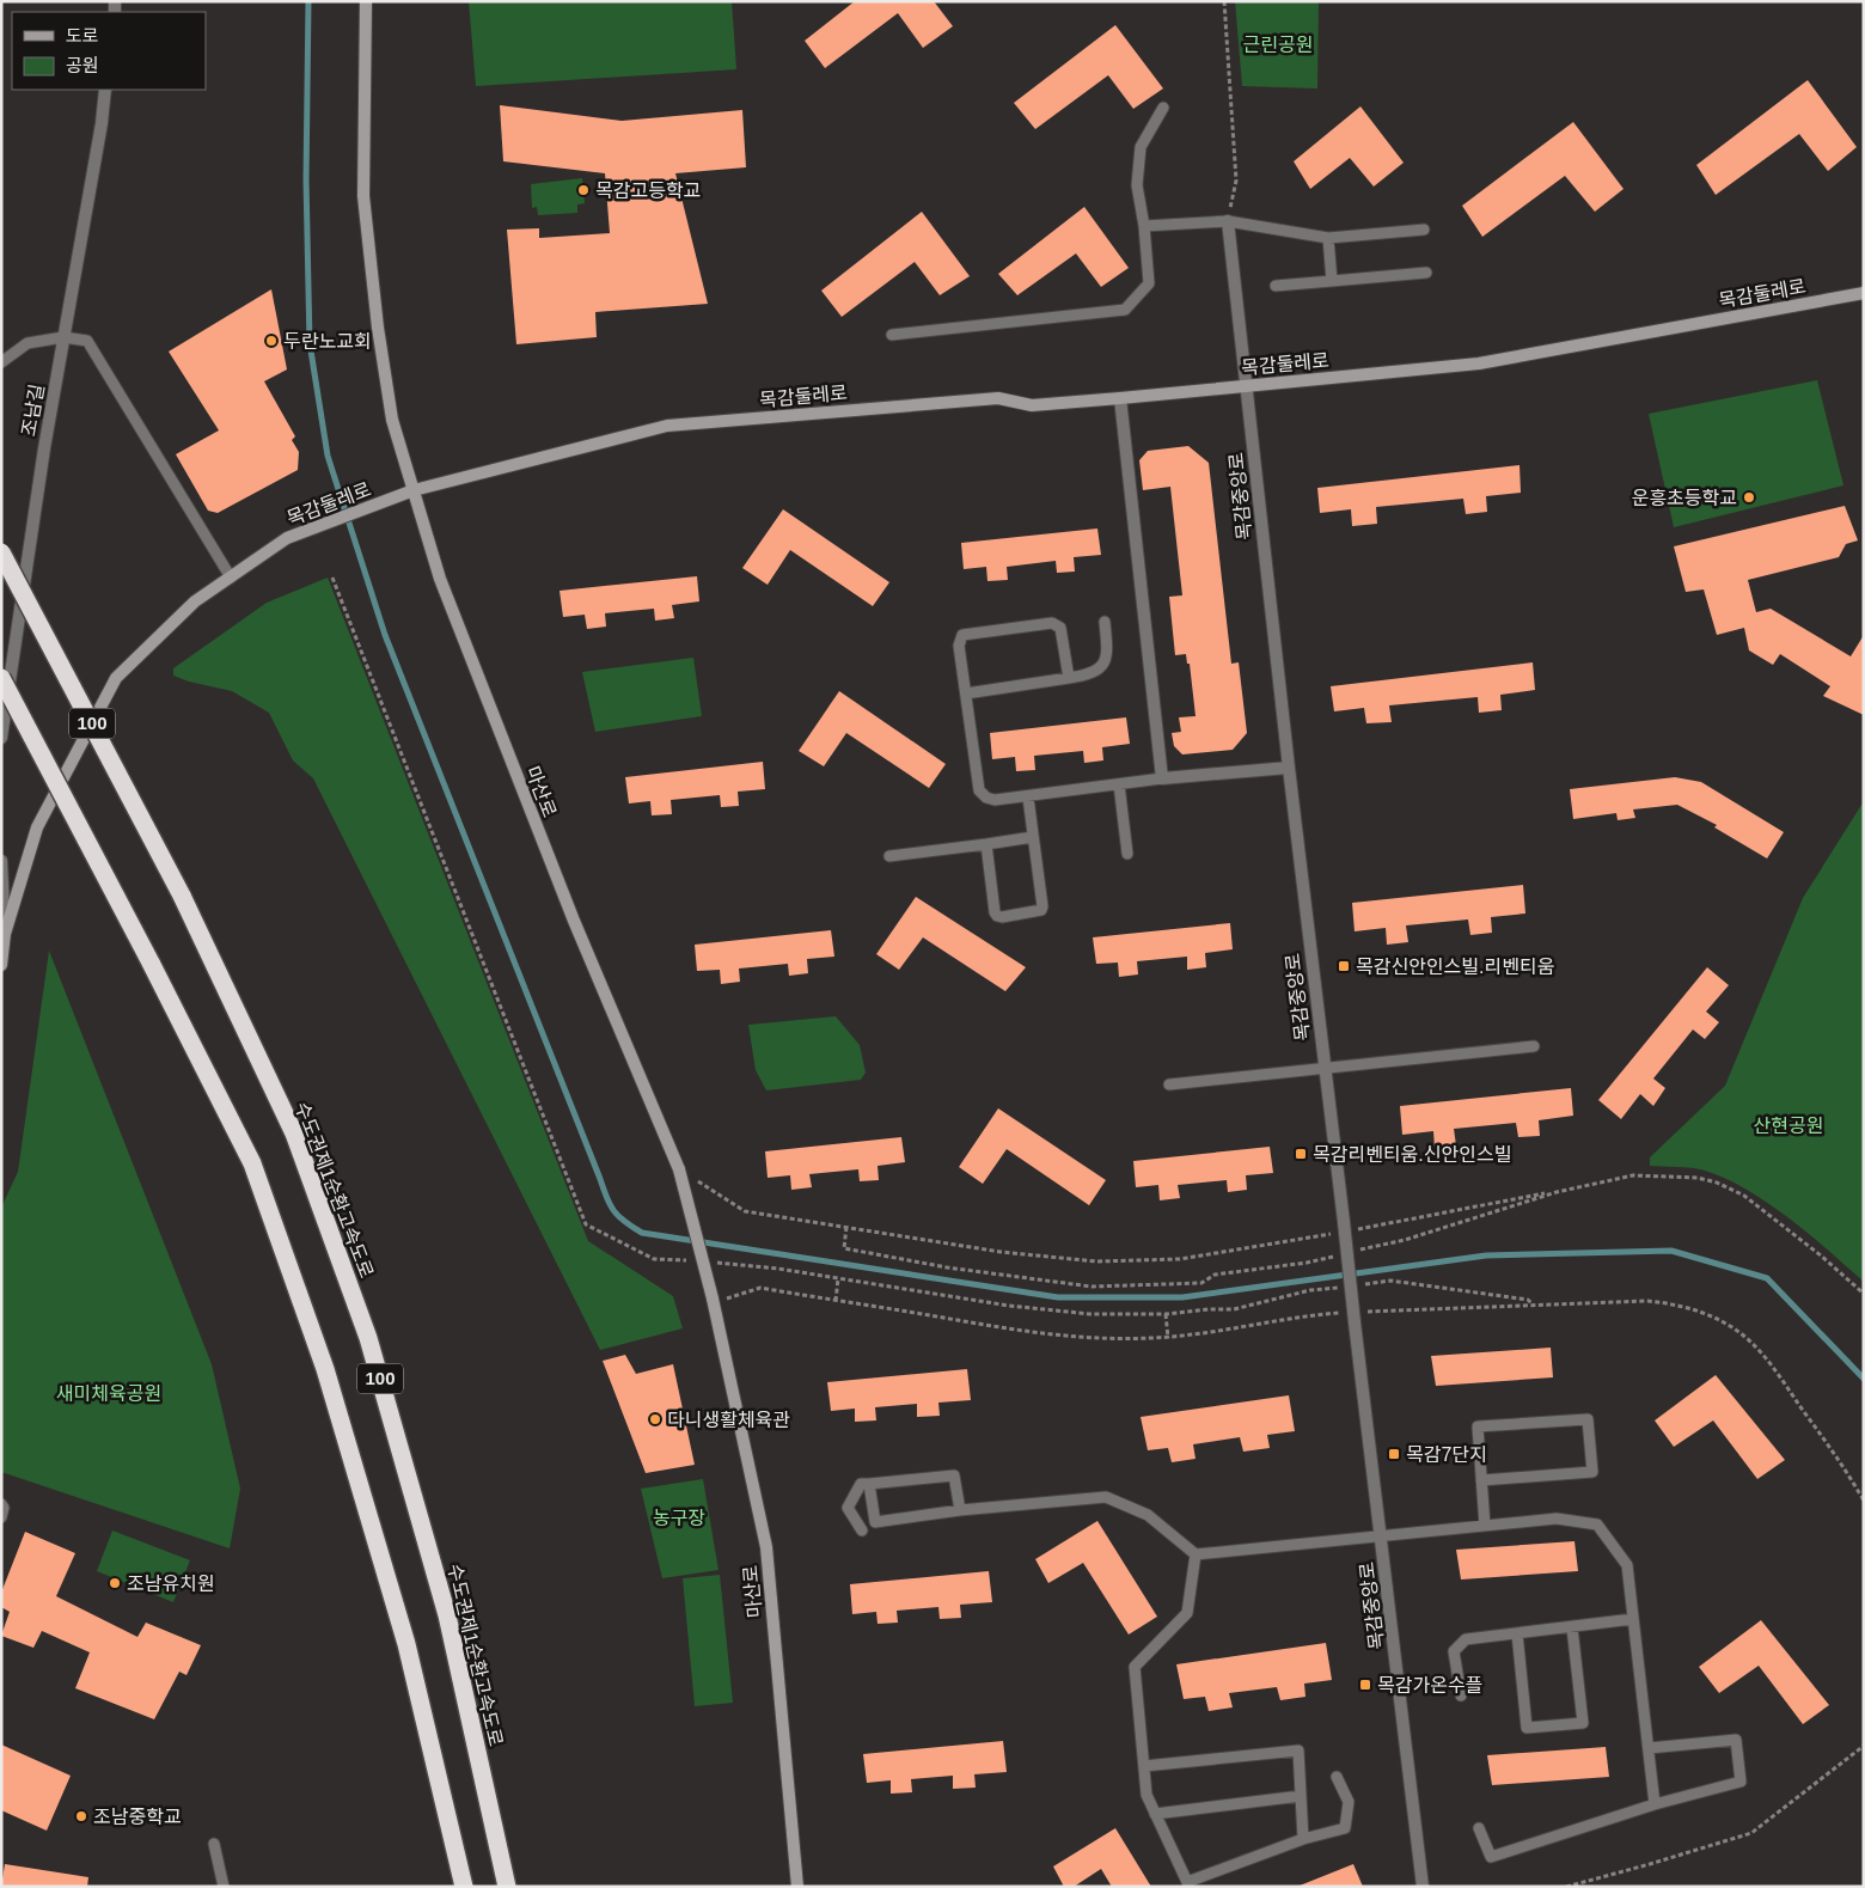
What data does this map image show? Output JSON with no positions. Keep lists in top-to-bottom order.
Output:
{
  "streets": {
    "highway": ["100", "수도권제1순환고속도로"],
    "street": [
      "목감둘레로",
      "조남길",
      "목감중앙로",
      "마산로"
    ]
  },
  "crossings": [
    ["목감둘레로", "목감중앙로"],
    ["목감둘레로", "마산로"]
  ],
  "parks": [
    "근린공원",
    "산현공원",
    "새미체육공원",
    "농구장"
  ],
  "places": {
    "other": [
      "목감고등학교",
      "두란노교회",
      "운흥초등학교",
      "다니생활체육관",
      "조남유치원",
      "조남중학교"
    ],
    "transit": [
      "목감신안인스빌.리벤티움",
      "목감리벤티움.신안인스빌",
      "목감7단지",
      "목감가온수플"
    ]
  },
  "legend": ["도로", "공원"]
}
